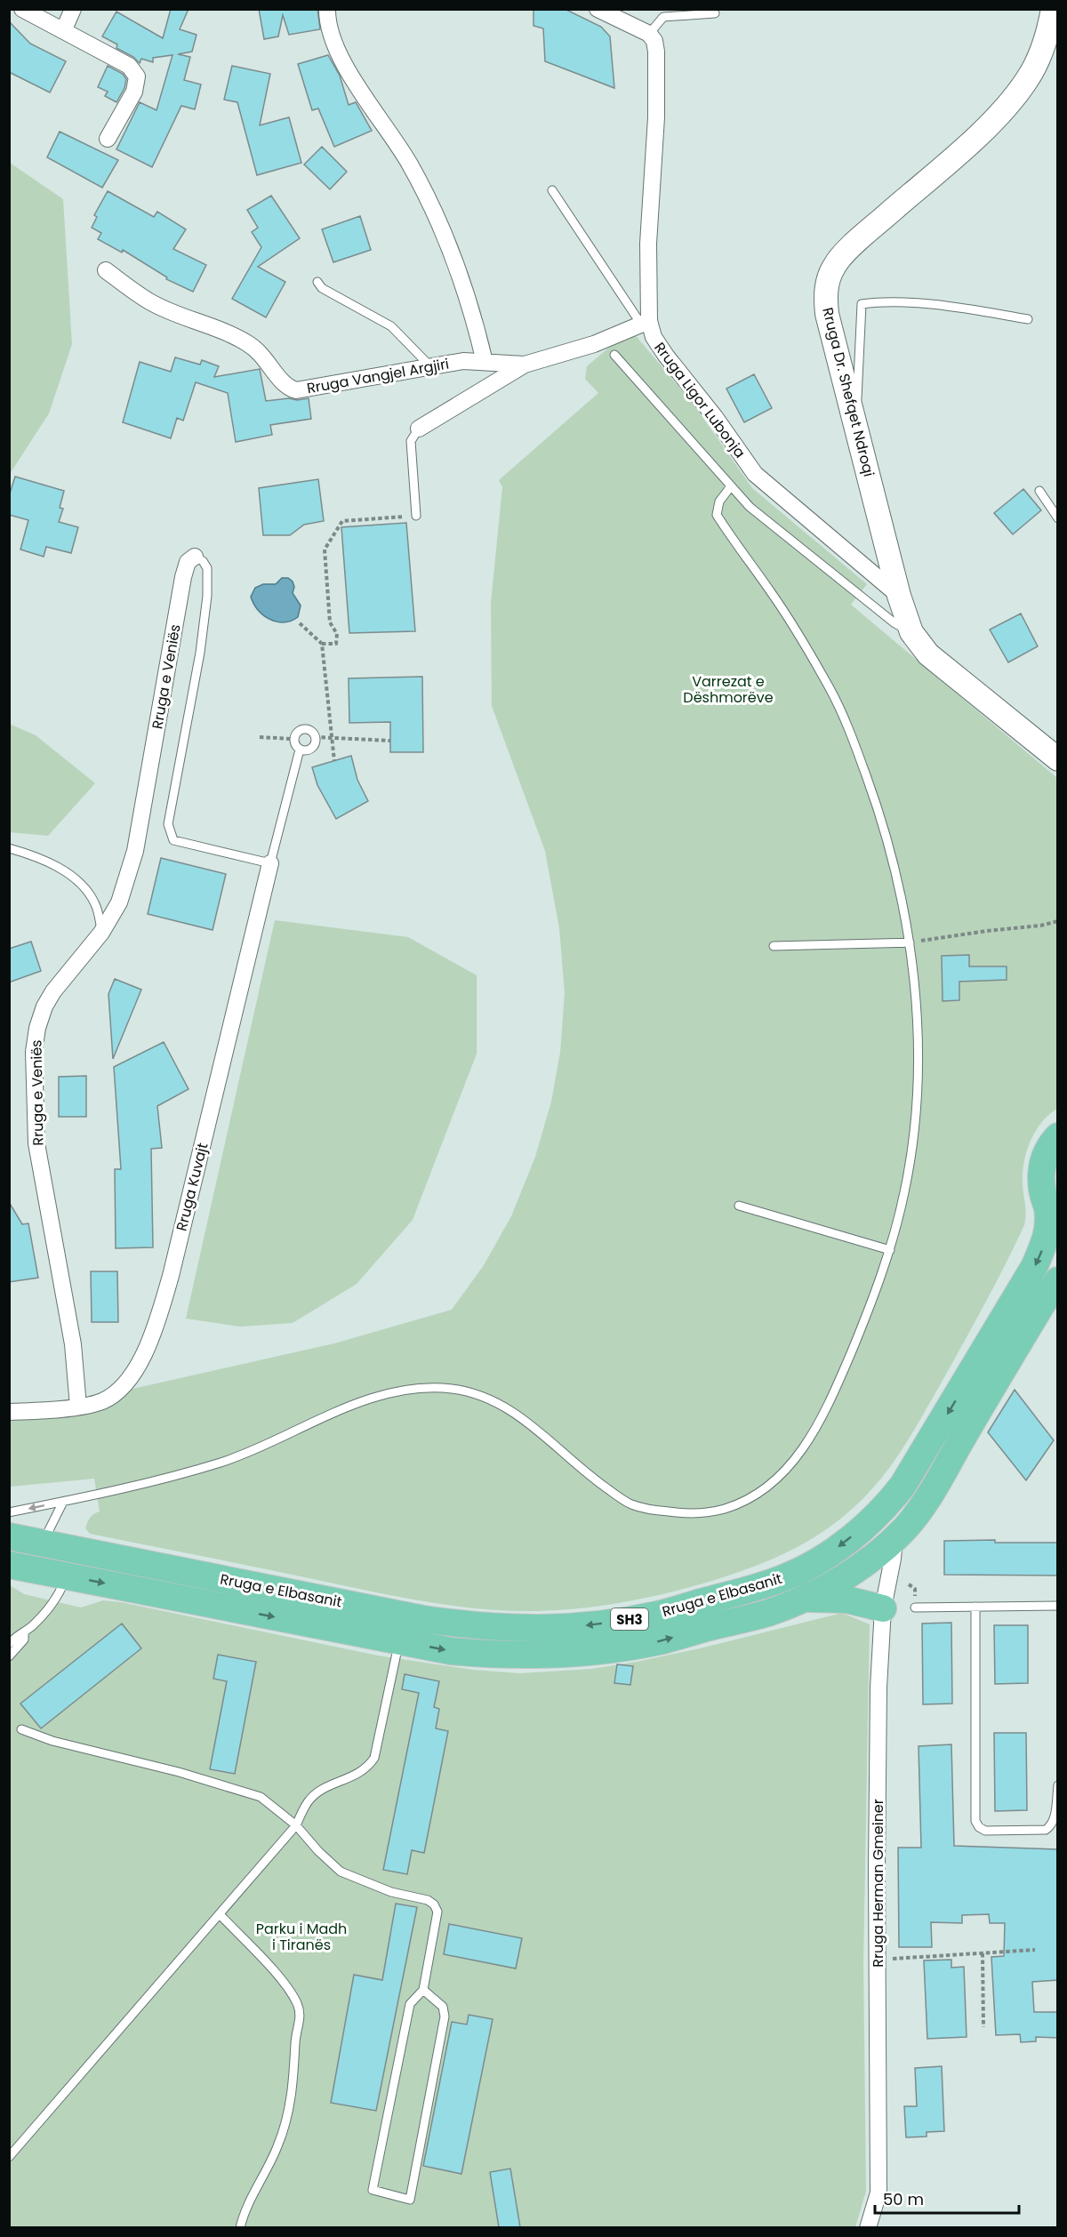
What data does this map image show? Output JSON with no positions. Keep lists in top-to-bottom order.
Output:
{
  "streets": {
    "main road": ["Rruga Dr. Shefqet Ndroqi", "Rruga e Elbasanit", "SH3"],
    "street": [
      "Rruga Vangjel Argjiri",
      "Rruga Ligor Lubonja",
      "Rruga e Veniës",
      "Rruga Kuvajt",
      "Rruga Herman Gmeiner"
    ]
  },
  "crossings": [
    ["Rruga Vangjel Argjiri", "Rruga Ligor Lubonja"],
    ["Rruga Dr. Shefqet Ndroqi", "Rruga Ligor Lubonja"],
    ["Rruga e Veniës", "Rruga Kuvajt"],
    ["Rruga e Elbasanit", "SH3"],
    ["Rruga e Elbasanit", "Rruga Herman Gmeiner"]
  ],
  "parks": ["Varrezat e Dëshmorëve", "Parku i Madh i Tiranës"],
  "scale_bar": "50 m"
}
